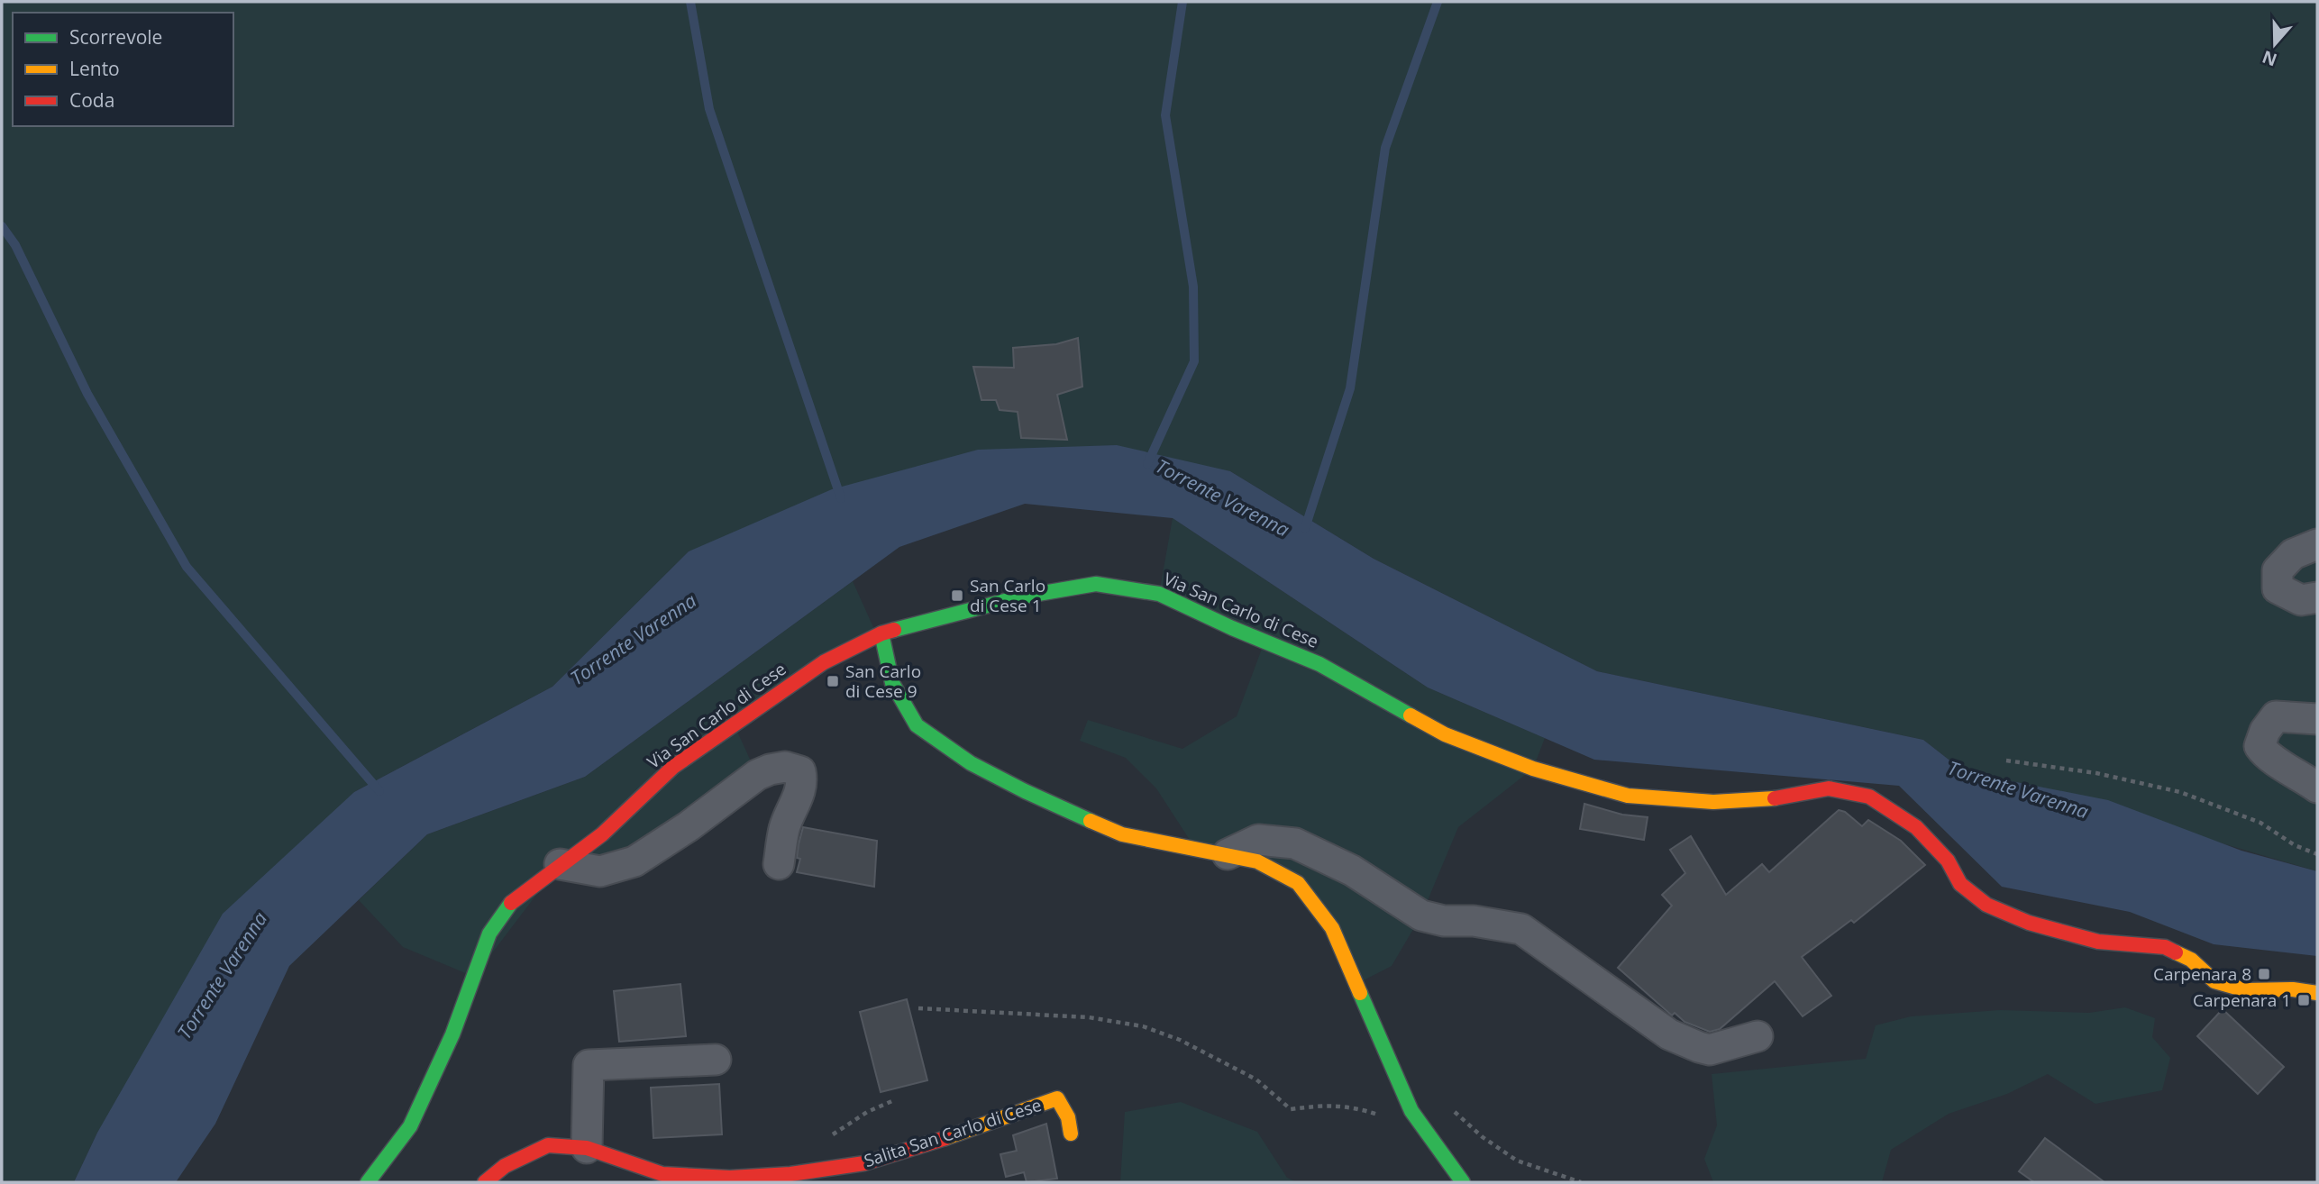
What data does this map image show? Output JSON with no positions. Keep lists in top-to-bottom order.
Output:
{
  "streets": {
    "street": ["Via San Carlo di Cese", "Salita San Carlo di Cese"]
  },
  "water": ["Torrente Varenna"],
  "places": {
    "transit": [
      "San Carlo di Cese 1",
      "San Carlo di Cese 9",
      "Carpenara 8",
      "Carpenara 1"
    ]
  },
  "legend": ["Scorrevole", "Lento", "Coda"],
  "north": "bottom"
}
